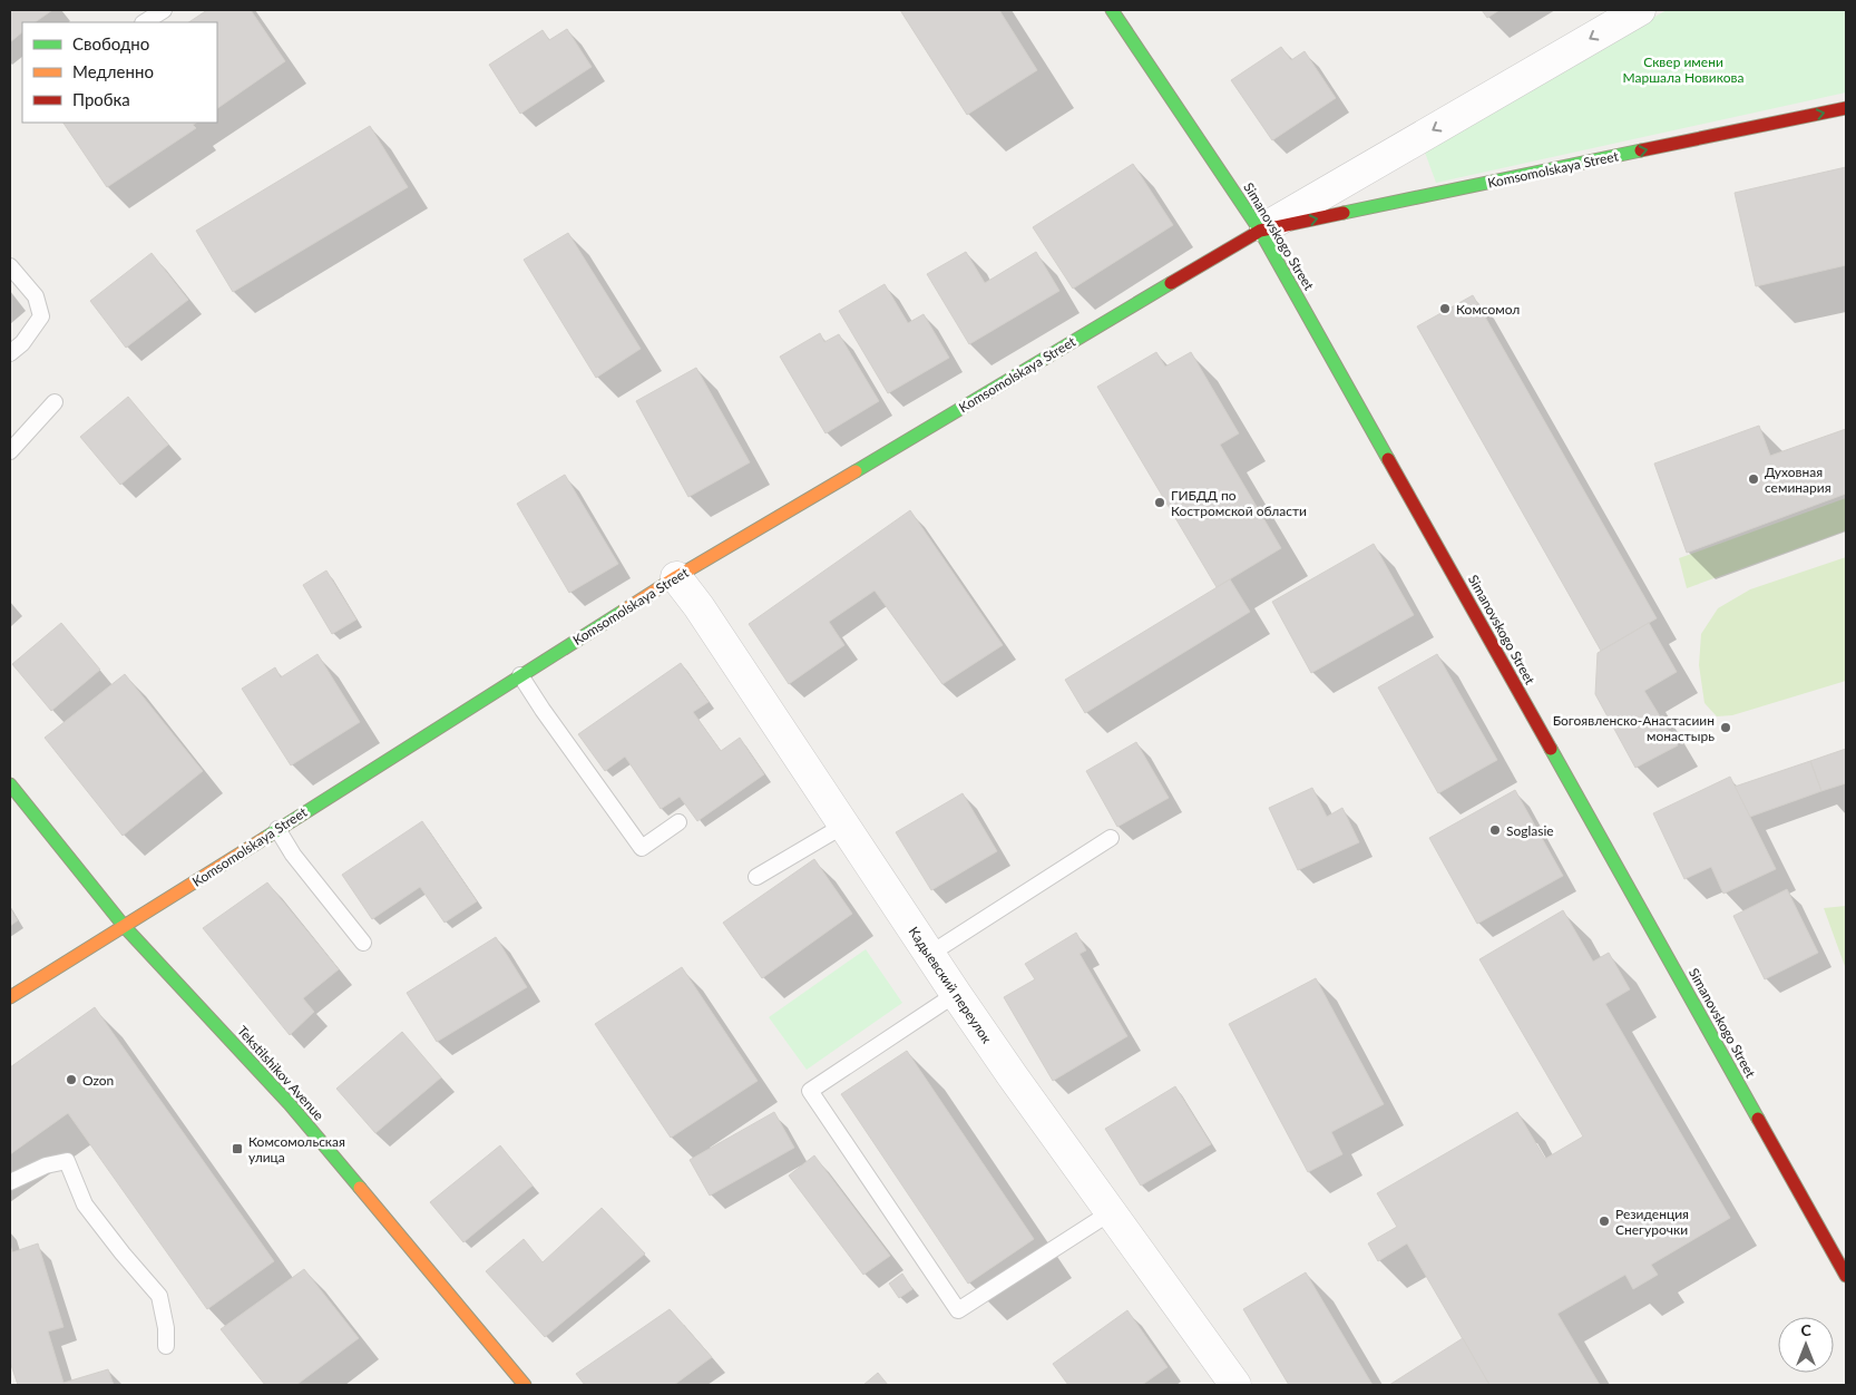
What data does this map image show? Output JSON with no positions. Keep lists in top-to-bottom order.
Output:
{
  "streets": {
    "street": [
      "Komsomolskaya Street",
      "Simanovskogo Street",
      "Кадыевский переулок",
      "Tekstilshikov Avenue"
    ]
  },
  "crossings": [
    ["Komsomolskaya Street", "Simanovskogo Street"],
    ["Komsomolskaya Street", "Кадыевский переулок"],
    ["Komsomolskaya Street", "Tekstilshikov Avenue"]
  ],
  "parks": ["Сквер имени Маршала Новикова"],
  "places": {
    "other": [
      "Комсомол",
      "Духовная семинария",
      "ГИБДД по Костромской области",
      "Богоявленско-Анастасиин монастырь",
      "Soglasie",
      "Ozon",
      "Резиденция Снегурочки"
    ],
    "transit": ["Комсомольская улица"]
  },
  "legend": ["Свободно", "Медленно", "Пробка"],
  "north": "top"
}
